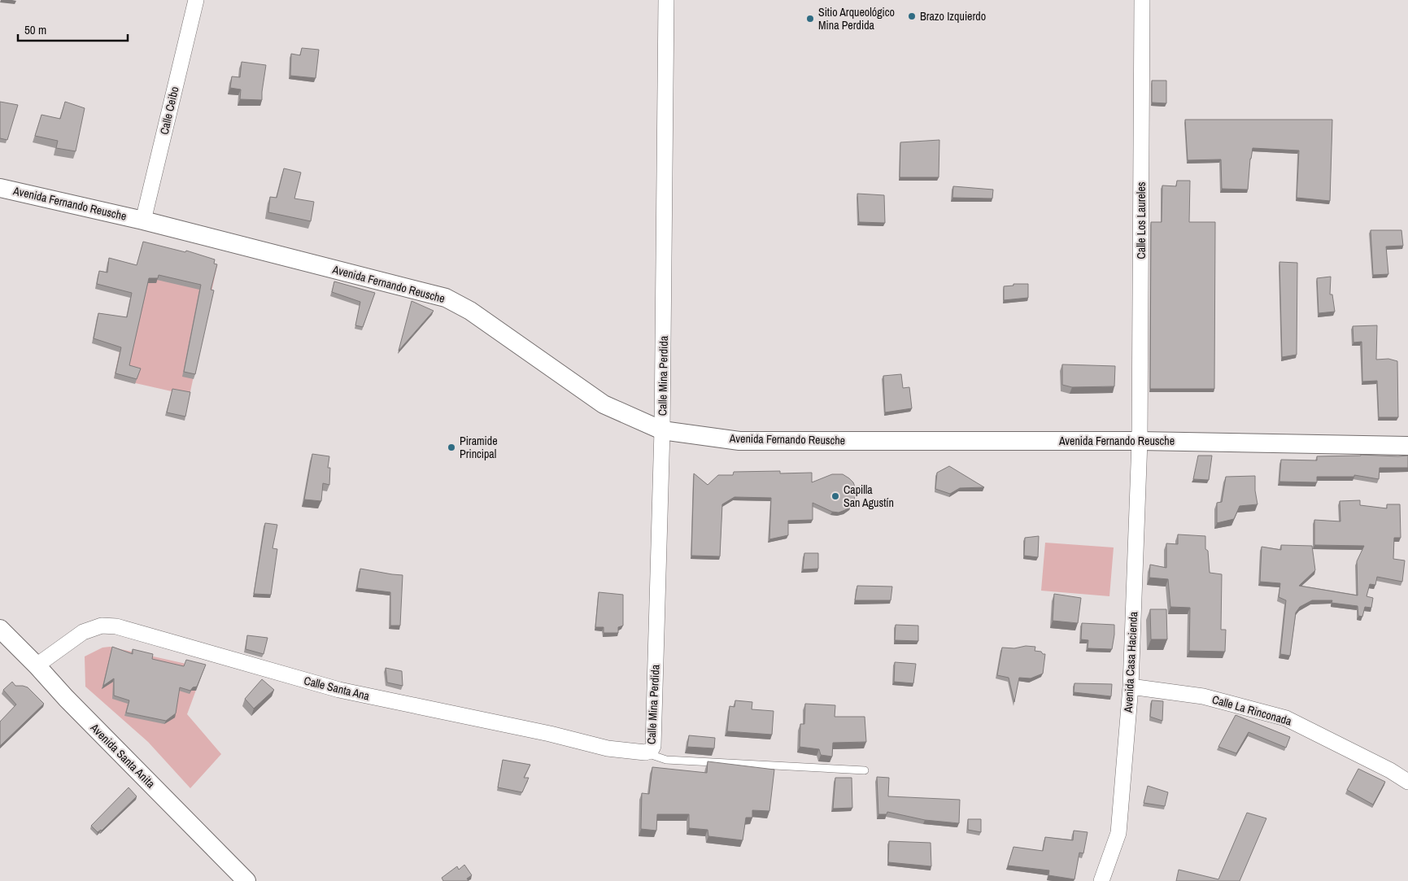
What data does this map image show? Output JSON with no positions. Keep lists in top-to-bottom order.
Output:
{
  "streets": {
    "street": [
      "Calle Ceibo",
      "Avenida Fernando Reusche",
      "Calle Los Laureles",
      "Calle Mina Perdida",
      "Avenida Casa Hacienda",
      "Calle Santa Ana",
      "Calle La Rinconada",
      "Avenida Santa Anita"
    ]
  },
  "crossings": [
    ["Calle Ceibo", "Avenida Fernando Reusche"],
    ["Avenida Fernando Reusche", "Calle Los Laureles"],
    ["Avenida Fernando Reusche", "Calle Mina Perdida"],
    ["Avenida Fernando Reusche", "Avenida Casa Hacienda"],
    ["Calle Los Laureles", "Avenida Casa Hacienda"],
    ["Calle Mina Perdida", "Calle Santa Ana"],
    ["Avenida Casa Hacienda", "Calle La Rinconada"],
    ["Calle Santa Ana", "Avenida Santa Anita"]
  ],
  "places": [
    "Brazo Izquierdo",
    "Sitio Arqueológico Mina Perdida",
    "Piramide Principal",
    "Capilla San Agustín"
  ],
  "scale_bar": "50 m"
}
